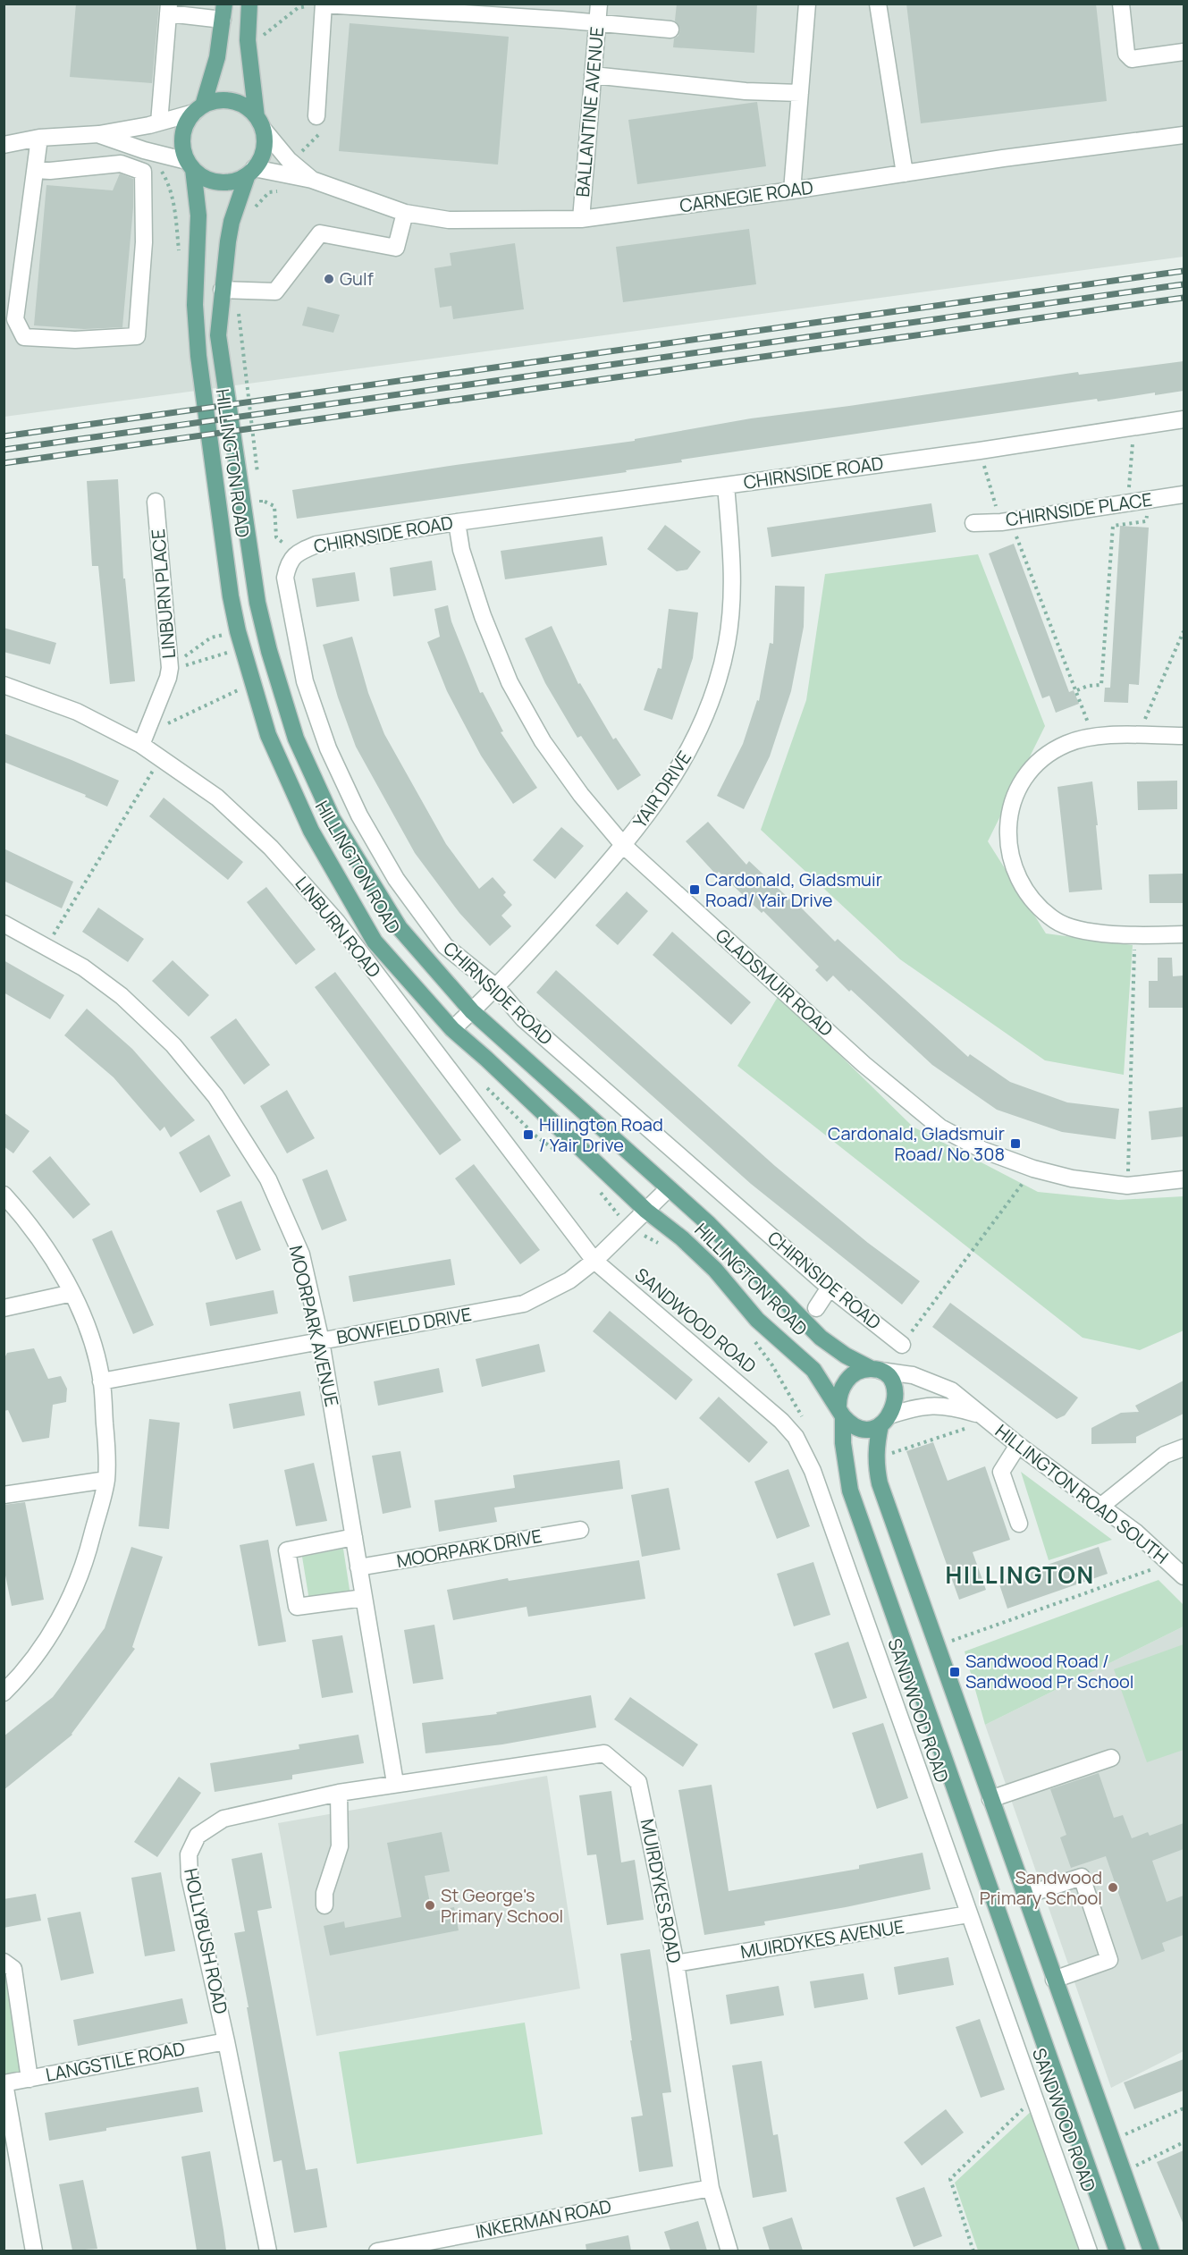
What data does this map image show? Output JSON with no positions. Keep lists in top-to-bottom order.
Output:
{
  "streets": {
    "main road": ["HILLINGTON ROAD", "SANDWOOD ROAD"],
    "street": [
      "BALLANTINE AVENUE",
      "CARNEGIE ROAD",
      "CHIRNSIDE ROAD",
      "CHIRNSIDE PLACE",
      "LINBURN PLACE",
      "YAIR DRIVE",
      "LINBURN ROAD",
      "GLADSMUIR ROAD",
      "MOORPARK AVENUE",
      "BOWFIELD DRIVE",
      "HILLINGTON ROAD SOUTH",
      "MOORPARK DRIVE",
      "MUIRDYKES ROAD",
      "MUIRDYKES AVENUE",
      "HOLLYBUSH ROAD",
      "LANGSTILE ROAD",
      "INKERMAN ROAD"
    ]
  },
  "crossings": [
    ["BALLANTINE AVENUE", "CARNEGIE ROAD"],
    ["CARNEGIE ROAD", "HILLINGTON ROAD"],
    ["HILLINGTON ROAD", "YAIR DRIVE"],
    ["HILLINGTON ROAD", "SANDWOOD ROAD"],
    ["HILLINGTON ROAD", "BOWFIELD DRIVE"],
    ["HILLINGTON ROAD", "HILLINGTON ROAD SOUTH"],
    ["CHIRNSIDE ROAD", "YAIR DRIVE"],
    ["CHIRNSIDE ROAD", "GLADSMUIR ROAD"],
    ["LINBURN PLACE", "LINBURN ROAD"],
    ["YAIR DRIVE", "GLADSMUIR ROAD"],
    ["LINBURN ROAD", "SANDWOOD ROAD"],
    ["LINBURN ROAD", "BOWFIELD DRIVE"],
    ["SANDWOOD ROAD", "BOWFIELD DRIVE"],
    ["SANDWOOD ROAD", "HILLINGTON ROAD SOUTH"],
    ["SANDWOOD ROAD", "MUIRDYKES AVENUE"],
    ["MOORPARK AVENUE", "BOWFIELD DRIVE"],
    ["MOORPARK AVENUE", "MOORPARK DRIVE"],
    ["MOORPARK AVENUE", "MUIRDYKES ROAD"],
    ["MOORPARK AVENUE", "HOLLYBUSH ROAD"],
    ["MUIRDYKES ROAD", "MUIRDYKES AVENUE"],
    ["MUIRDYKES ROAD", "HOLLYBUSH ROAD"],
    ["MUIRDYKES ROAD", "INKERMAN ROAD"],
    ["HOLLYBUSH ROAD", "LANGSTILE ROAD"]
  ],
  "districts": ["HILLINGTON"],
  "places": {
    "other": ["Gulf", "Sandwood Primary School", "St George's Primary School"],
    "transit": [
      "Cardonald, Gladsmuir Road/ Yair Drive",
      "Hillington Road / Yair Drive",
      "Cardonald, Gladsmuir Road/ No 308",
      "Sandwood Road / Sandwood Pr School"
    ]
  }
}
